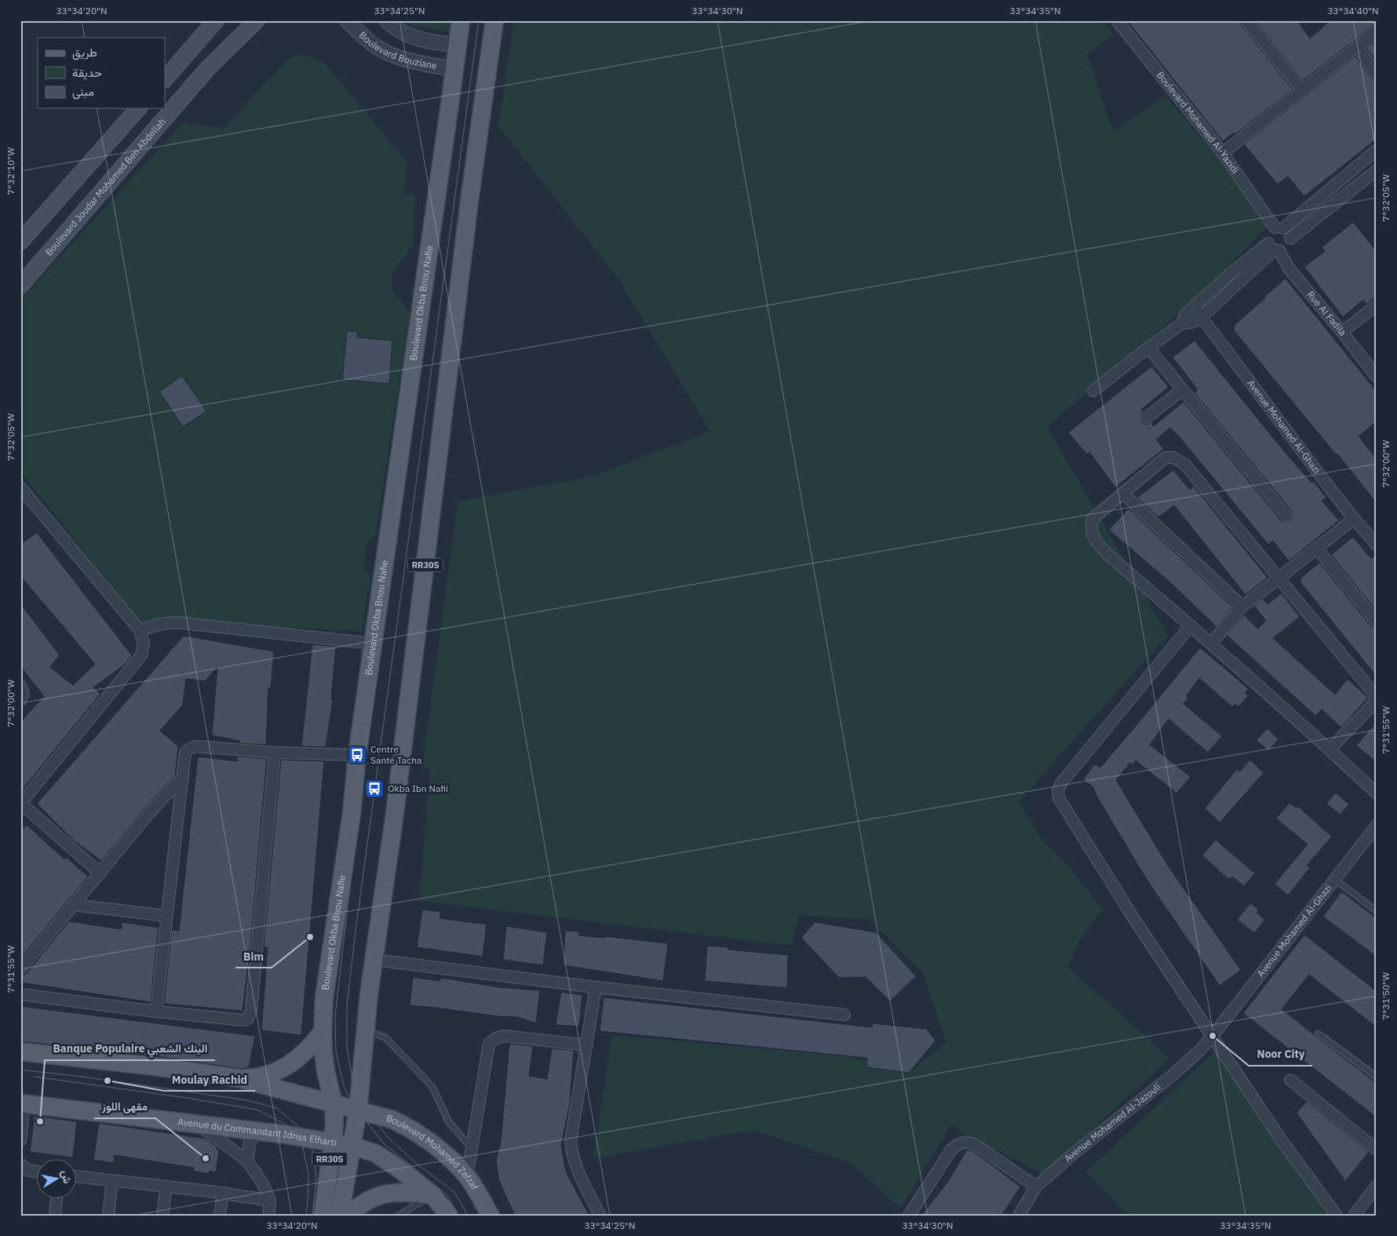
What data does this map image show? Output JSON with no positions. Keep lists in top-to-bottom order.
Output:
{
  "streets": {
    "main road": [
      "Boulevard Joudar Mohamed Ben Abdellah",
      "Boulevard Okba Bnou Nafie",
      "RR305",
      "Avenue du Commandant Idriss Elharti",
      "Boulevard Mohamed Zefzaf"
    ],
    "street": [
      "Boulevard Bouziane",
      "Boulevard Mohamed Al-Yazidi",
      "Rue Al Fadila",
      "Avenue Mohamed Al-Ghazi",
      "Avenue Mohamed Al-Jazouli"
    ]
  },
  "crossings": [
    ["Boulevard Bouziane", "Boulevard Okba Bnou Nafie"],
    ["Boulevard Mohamed Al-Yazidi", "Rue Al Fadila"],
    ["Boulevard Okba Bnou Nafie", "Avenue du Commandant Idriss Elharti"],
    ["Avenue Mohamed Al-Ghazi", "Avenue Mohamed Al-Jazouli"],
    ["RR305", "Avenue du Commandant Idriss Elharti"],
    ["RR305", "Boulevard Mohamed Zefzaf"]
  ],
  "places": {
    "bus stop": ["Centre Santé Tacha", "Okba Ibn Nafii"],
    "other": [
      "Bim",
      "Noor City",
      "Moulay Rachid",
      "Banque Populaire البنك الشعبي",
      "مقهى اللوز"
    ]
  },
  "legend": ["طريق", "حديقة", "مبنى"],
  "north": "right",
  "coordinates": [
    "33°34'20\"N",
    "33°34'25\"N",
    "33°34'30\"N",
    "33°34'35\"N",
    "33°34'40\"N",
    "7°32'10\"W",
    "7°32'05\"W",
    "7°32'00\"W",
    "7°31'55\"W",
    "7°31'50\"W"
  ]
}
